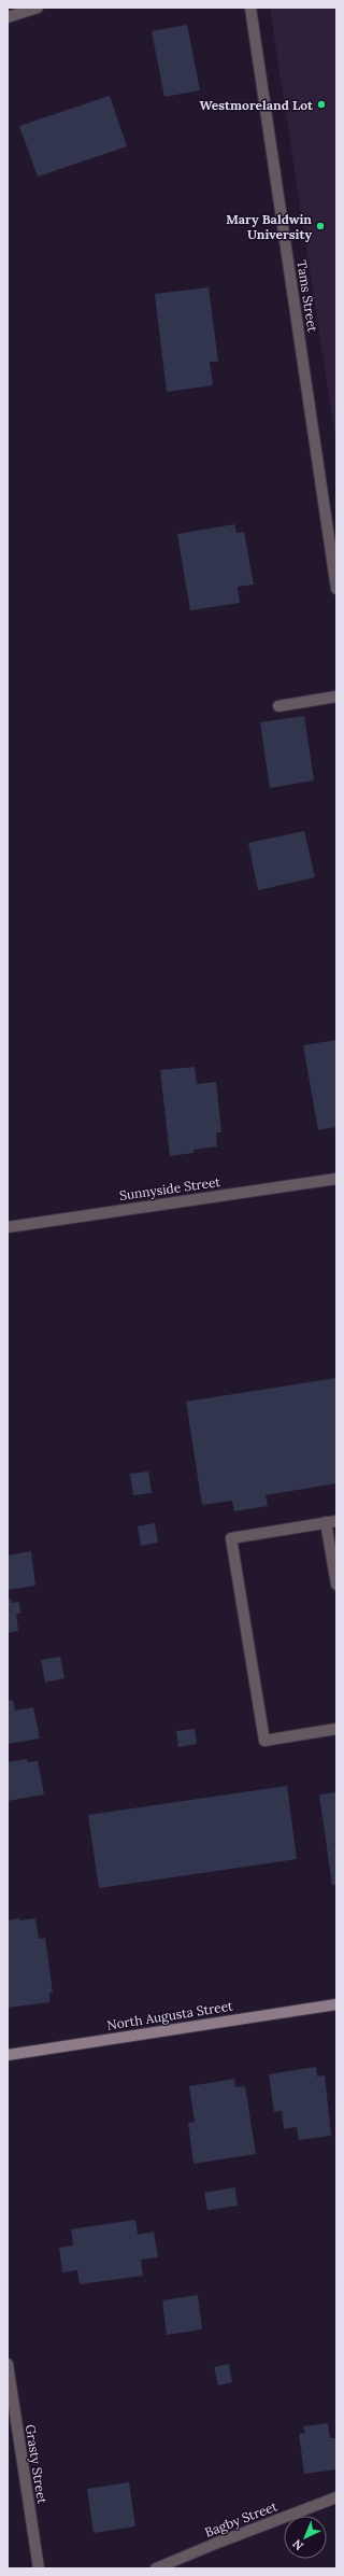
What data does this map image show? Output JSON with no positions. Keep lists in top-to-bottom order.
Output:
{
  "streets": {
    "main road": ["North Augusta Street"],
    "street": [
      "Tams Street",
      "Sunnyside Street",
      "Grasty Street",
      "Bagby Street"
    ]
  },
  "places": ["Westmoreland Lot", "Mary Baldwin University"],
  "north": "bottom left"
}
